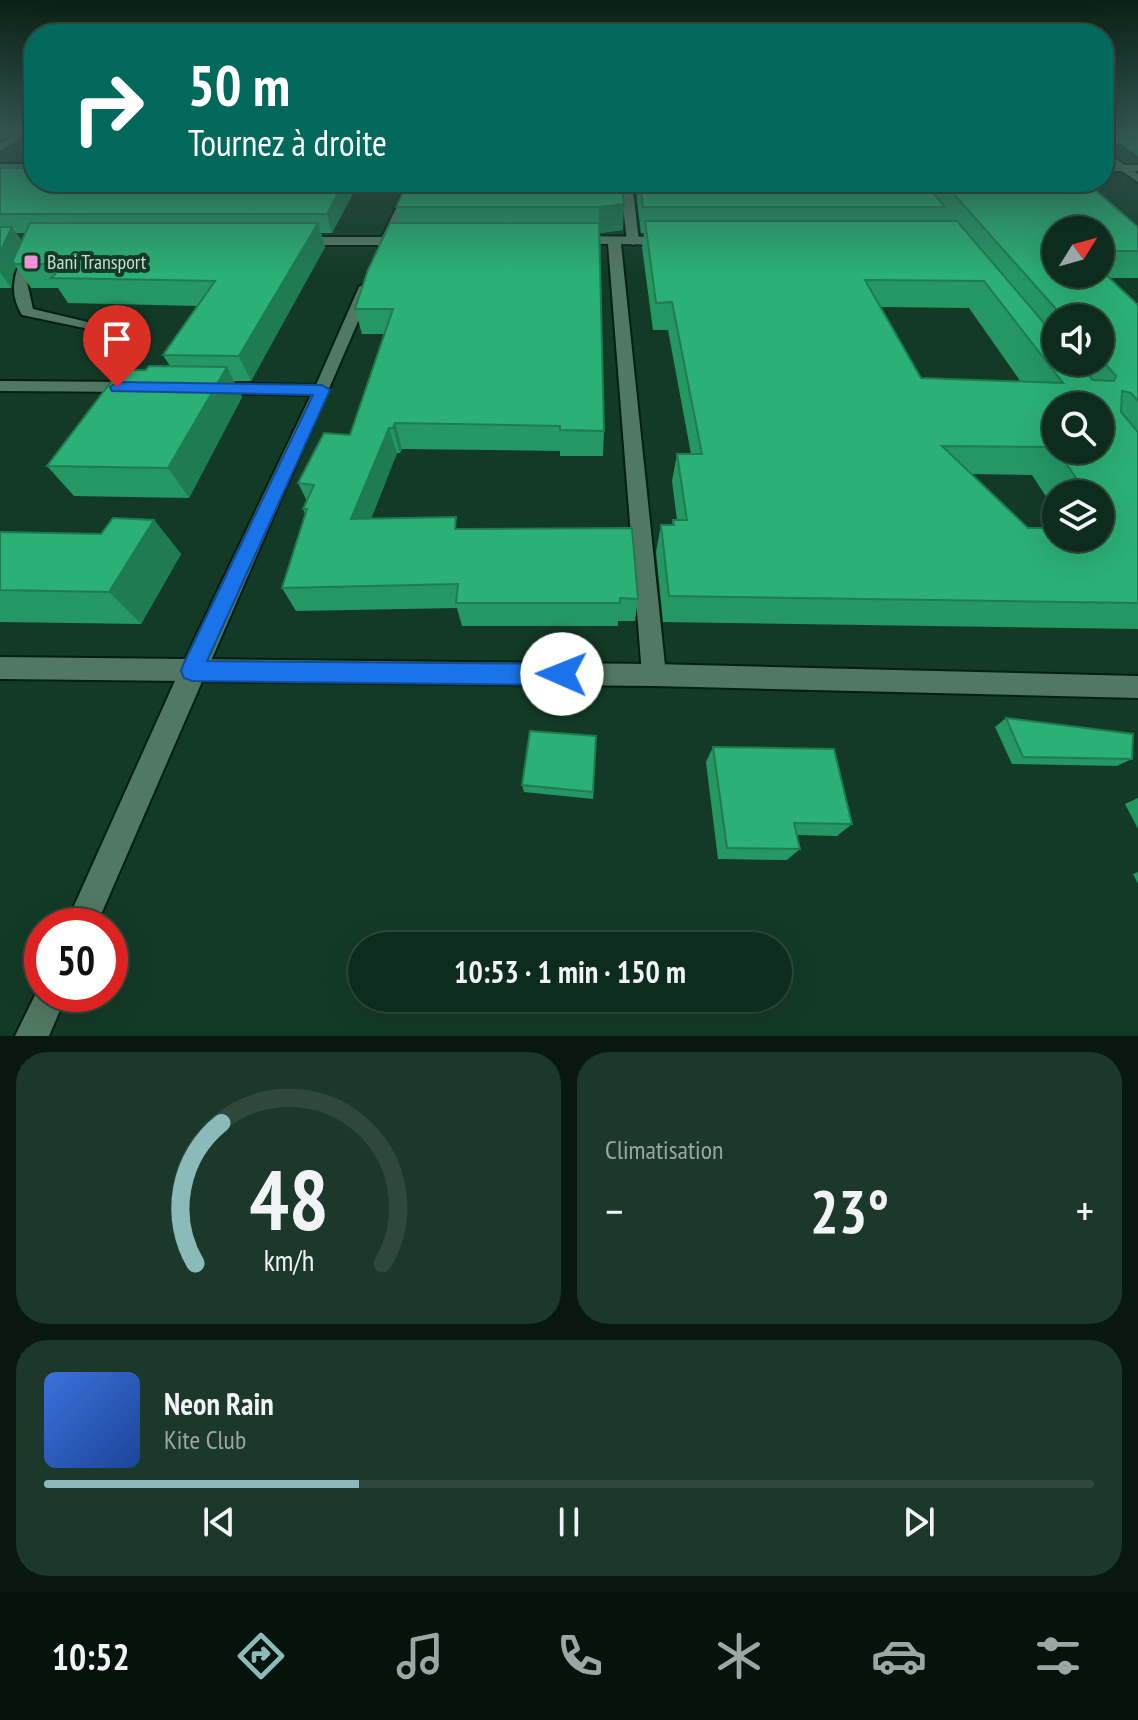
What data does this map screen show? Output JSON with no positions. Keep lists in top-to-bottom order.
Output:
{
  "places": {
    "transit": ["Bani Transport"]
  },
  "north": "top right",
  "page": {
    "turn": ["50 m", "Tournez à droite"],
    "limit": "50",
    "trip": "10:53 · 1 min · 150 m",
    "tile": "Climatisation",
    "heat": ["−", "23°", "+"],
    "song": ["Neon Rain", "Kite Club"],
    "tabs": "10:52",
    "gauge": ["48", "km/h"]
  }
}
